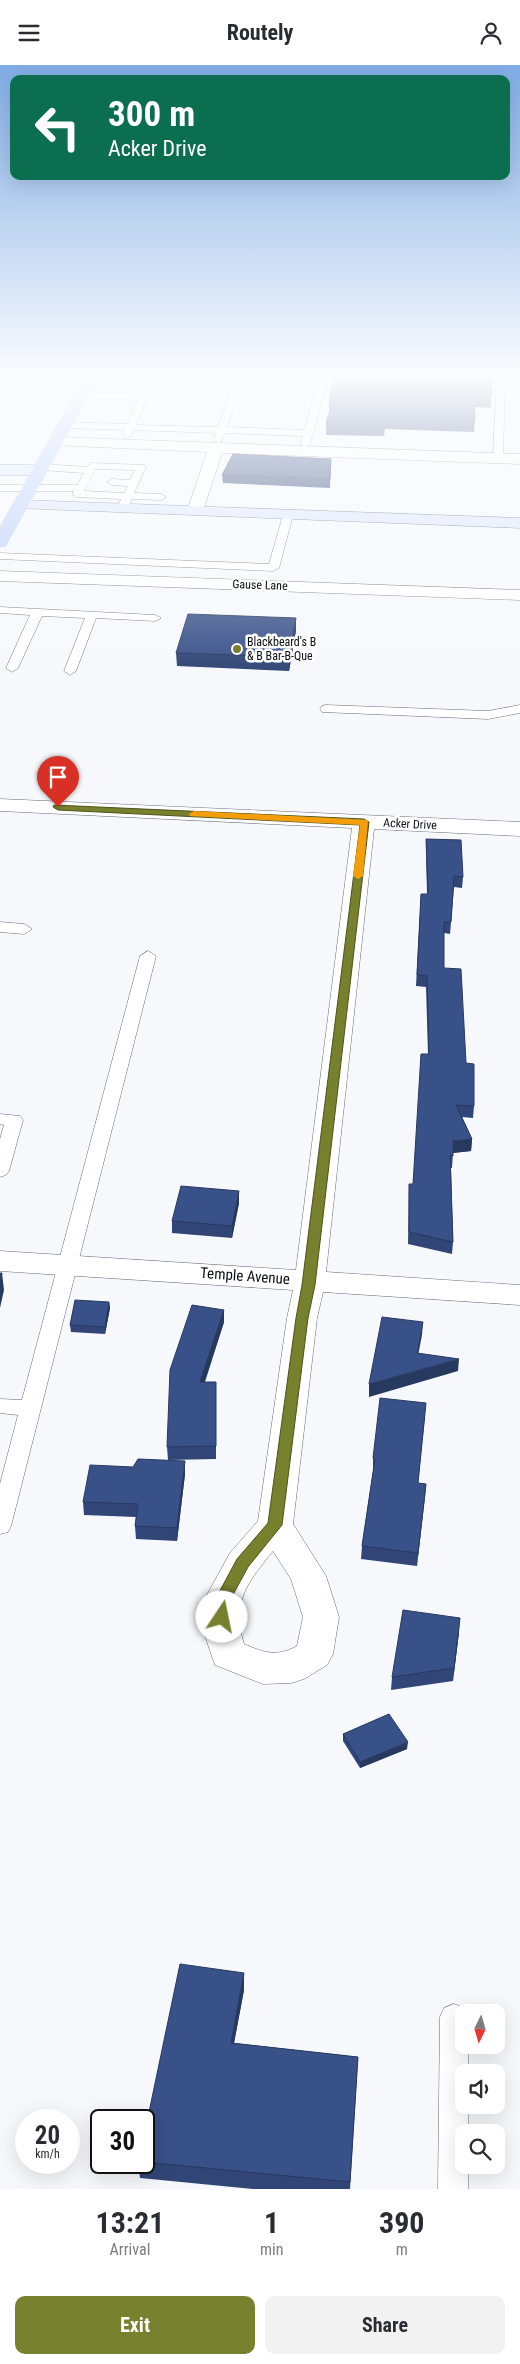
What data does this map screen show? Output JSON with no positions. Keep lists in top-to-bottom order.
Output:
{
  "streets": {
    "street": ["Gause Lane", "Acker Drive", "Temple Avenue"]
  },
  "places": ["Blackbeard's B & B Bar-B-Que"],
  "north": "bottom",
  "page": {
    "header": "Routely",
    "turn": ["300 m", "Acker Drive"],
    "speed": "20 km/h",
    "limit": "30",
    "eta": [
      "13:21",
      "Arrival",
      "1",
      "min",
      "390",
      "m"
    ],
    "buttons": ["Exit", "Share"]
  }
}
